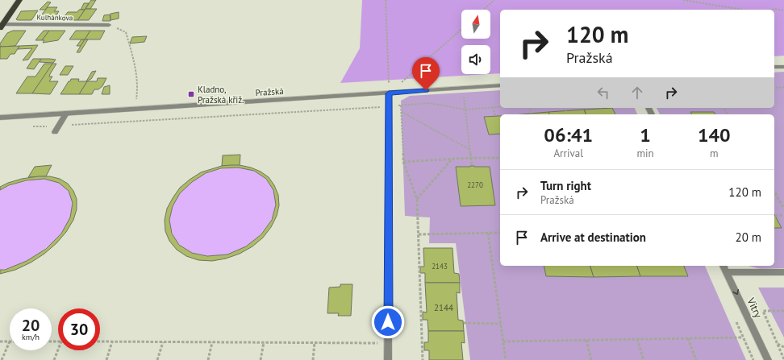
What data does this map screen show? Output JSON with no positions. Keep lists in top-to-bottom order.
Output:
{
  "streets": {
    "street": ["Kulhánkova", "Pražská", "Vitry"]
  },
  "one_way": ["Vitry"],
  "places": {
    "transit": ["Kladno, Pražská křiž."]
  },
  "house_numbers": ["2270", "2143", "2144"],
  "north": "top",
  "page": {
    "turn": ["120 m", "Pražská"],
    "eta": [
      "06:41",
      "Arrival",
      "1",
      "min",
      "140",
      "m"
    ],
    "list": [
      {
        "name": "Turn right",
        "note": "Pražská",
        "value": "120 m"
      },
      {
        "name": "Arrive at destination",
        "value": "20 m"
      }
    ],
    "speed": "20 km/h",
    "limit": "30"
  }
}
